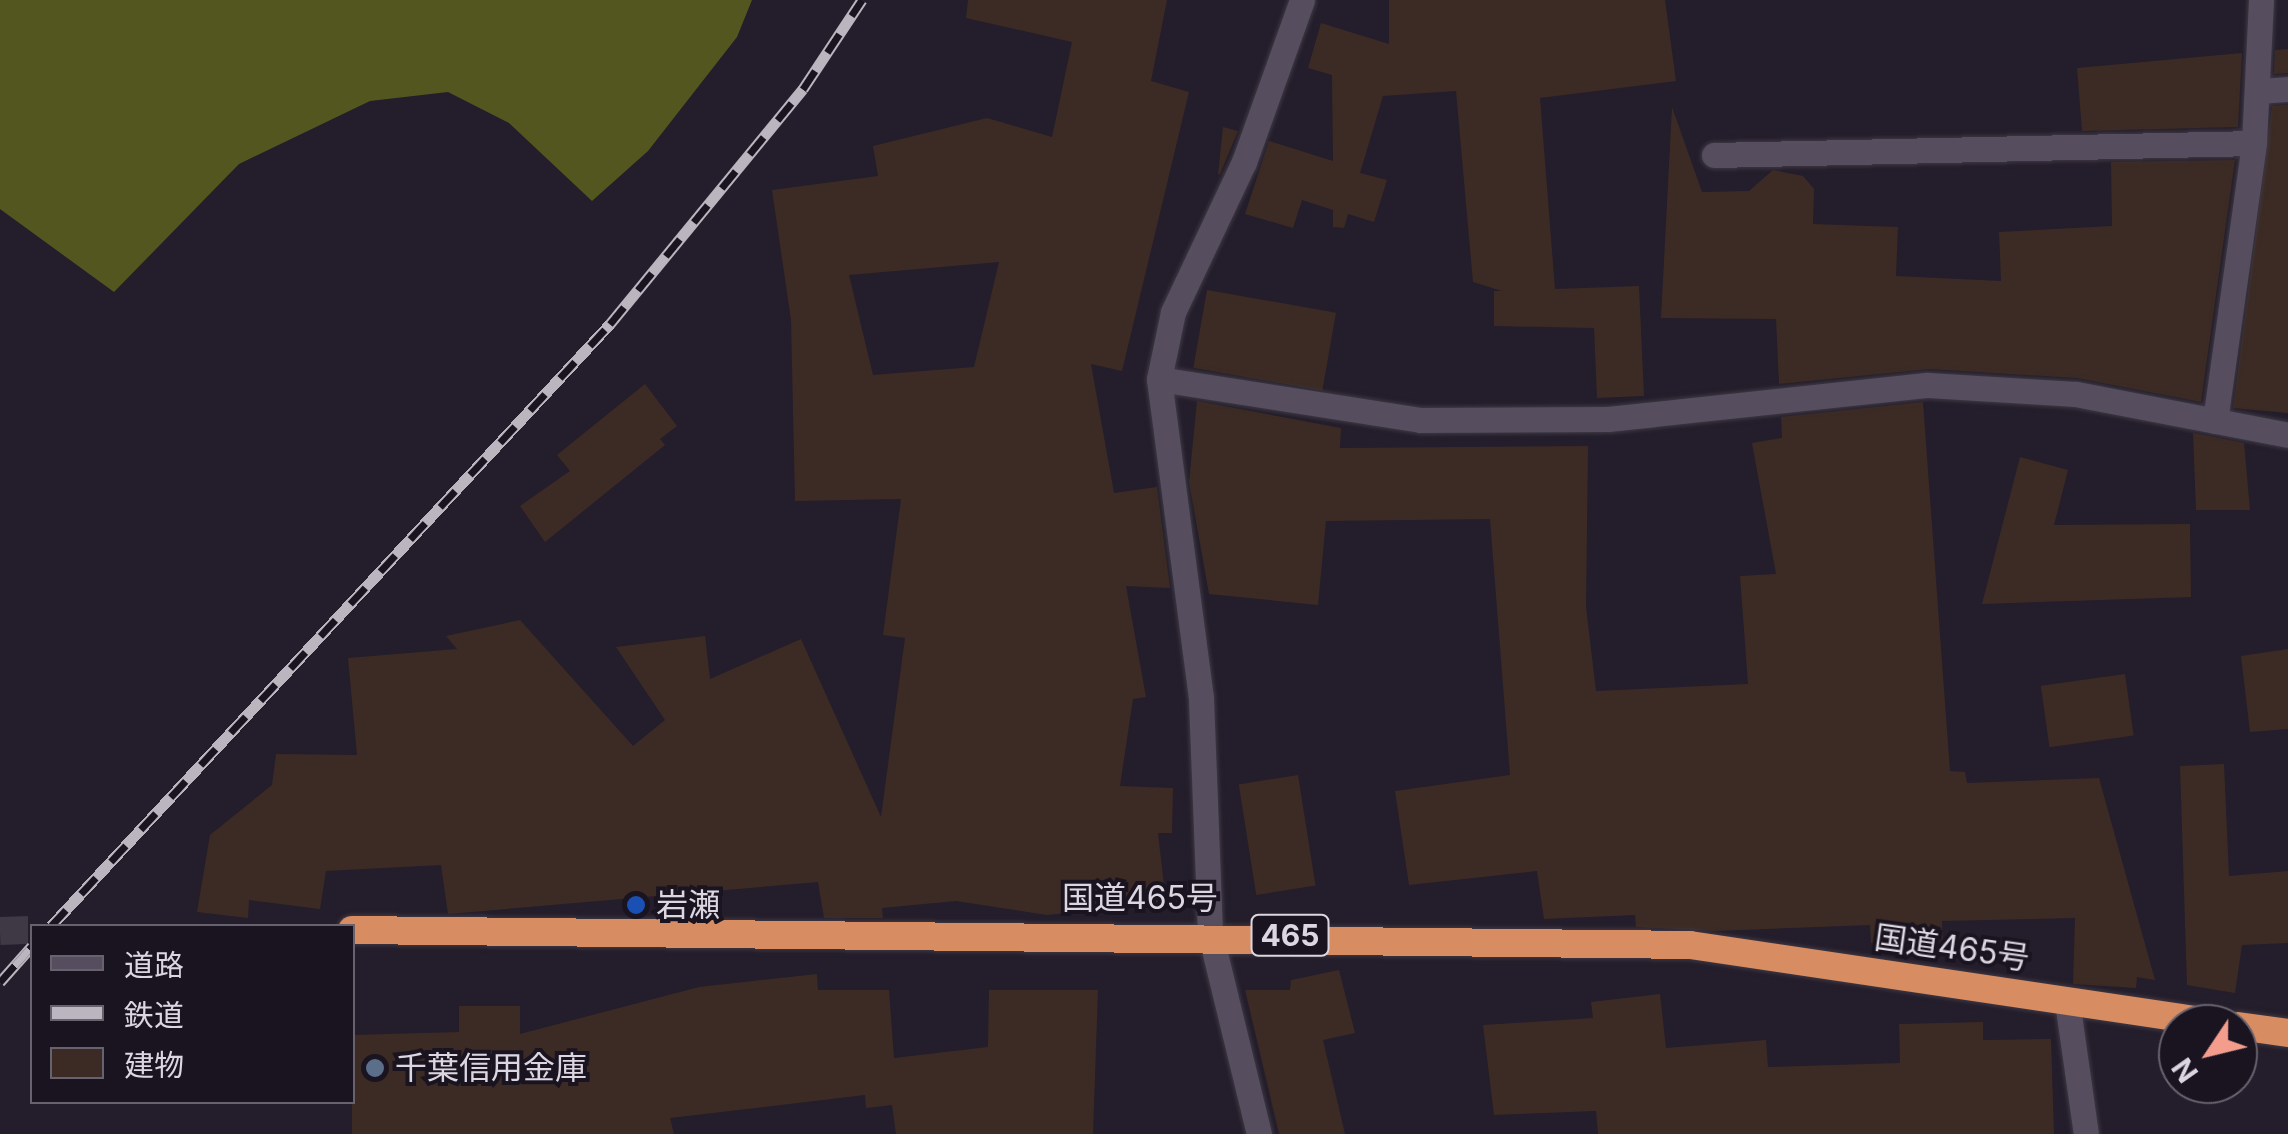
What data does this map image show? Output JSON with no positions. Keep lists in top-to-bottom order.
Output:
{
  "streets": {
    "highway": ["国道465号", "465"]
  },
  "places": ["岩瀬", "千葉信用金庫"],
  "legend": ["道路", "鉄道", "建物"],
  "north": "bottom left"
}
